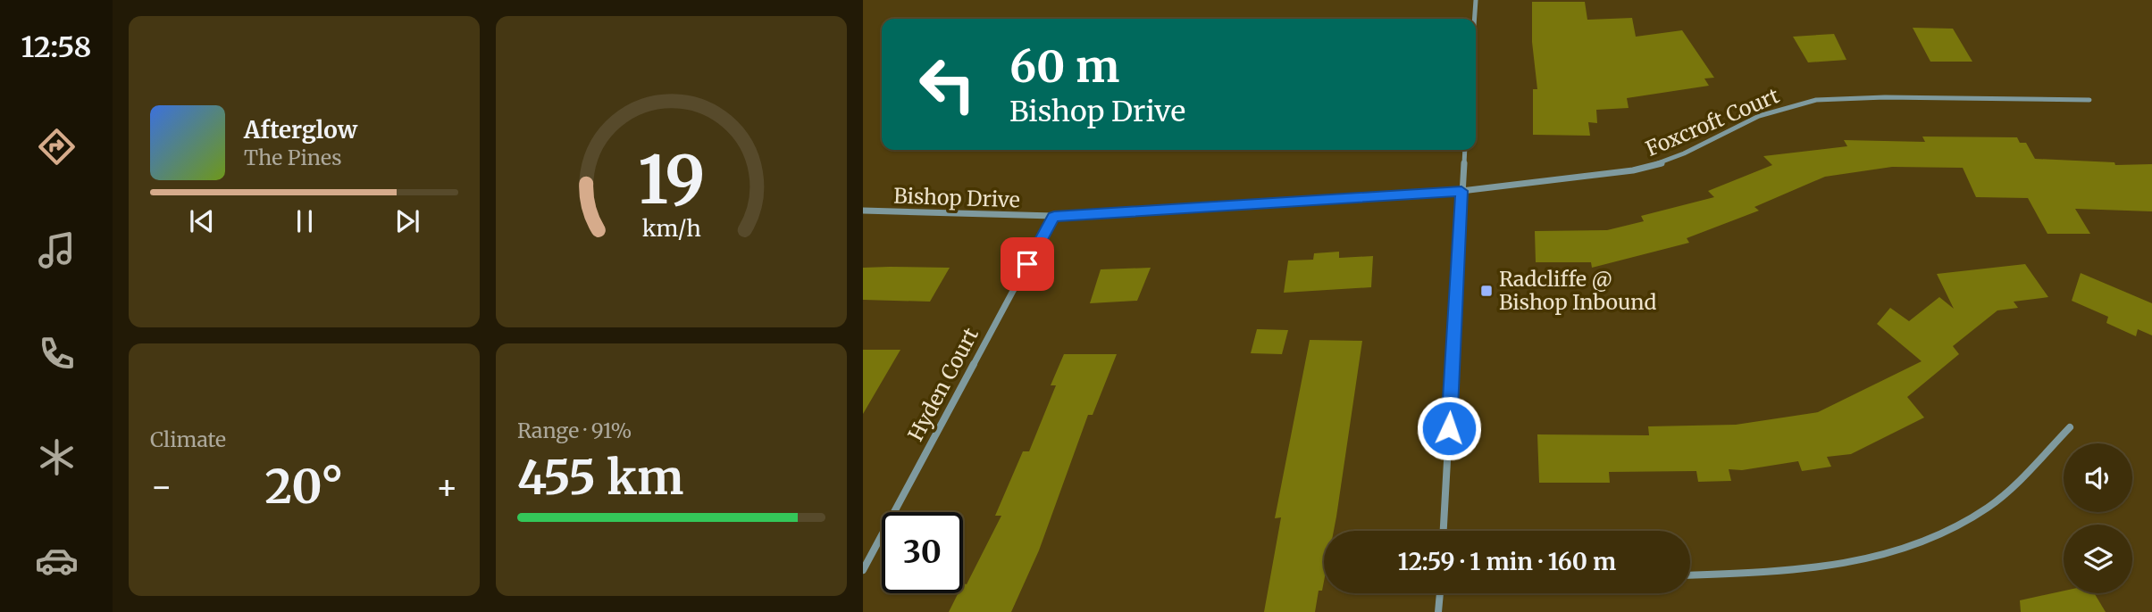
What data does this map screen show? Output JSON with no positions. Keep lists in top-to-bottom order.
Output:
{
  "streets": {
    "street": ["Foxcroft Court", "Bishop Drive", "Hyden Court"]
  },
  "crossings": [
    ["Foxcroft Court", "Bishop Drive"],
    ["Bishop Drive", "Hyden Court"]
  ],
  "places": {
    "transit": ["Radcliffe @ Bishop Inbound"]
  },
  "page": {
    "tabs": "12:58",
    "turn": ["60 m", "Bishop Drive"],
    "song": ["Afterglow", "The Pines"],
    "tile": [
      "Climate",
      ["Range · 91%", "455 km"]
    ],
    "heat": ["−", "20°", "+"],
    "limit": "30",
    "trip": "12:59 · 1 min · 160 m",
    "gauge": ["19", "km/h"]
  }
}
